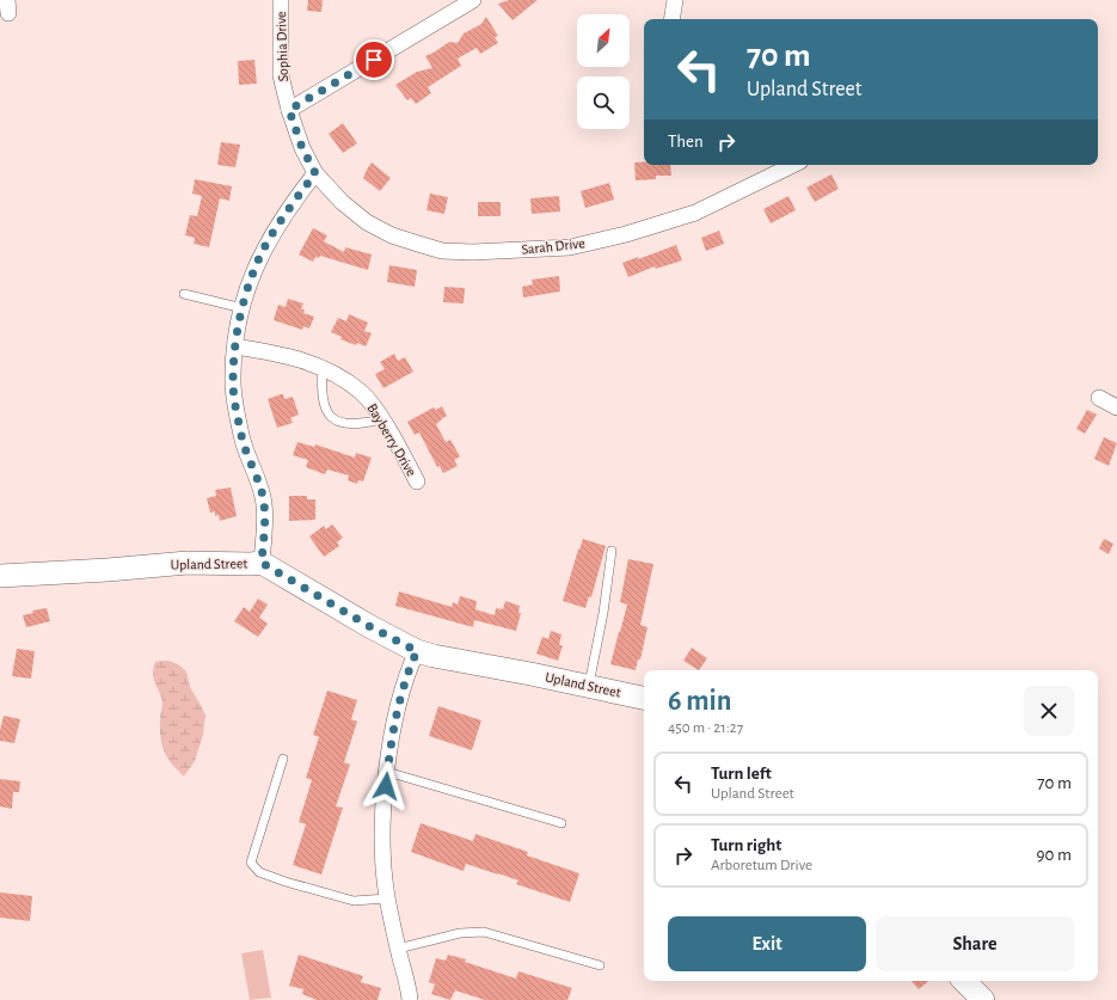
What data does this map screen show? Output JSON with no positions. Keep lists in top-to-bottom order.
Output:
{
  "streets": {
    "street": [
      "Sophia Drive",
      "Sarah Drive",
      "Bayberry Drive",
      "Upland Street"
    ]
  },
  "crossings": [
    ["Sophia Drive", "Sarah Drive"]
  ],
  "north": "top right",
  "page": {
    "turn": ["70 m", "Upland Street"],
    "then": "Then",
    "heading": ["6 min", "450 m · 21:27"],
    "list": [
      {
        "name": "Turn left",
        "note": "Upland Street",
        "value": "70 m"
      },
      {
        "name": "Turn right",
        "note": "Arboretum Drive",
        "value": "90 m"
      }
    ],
    "buttons": ["Exit", "Share"]
  }
}
